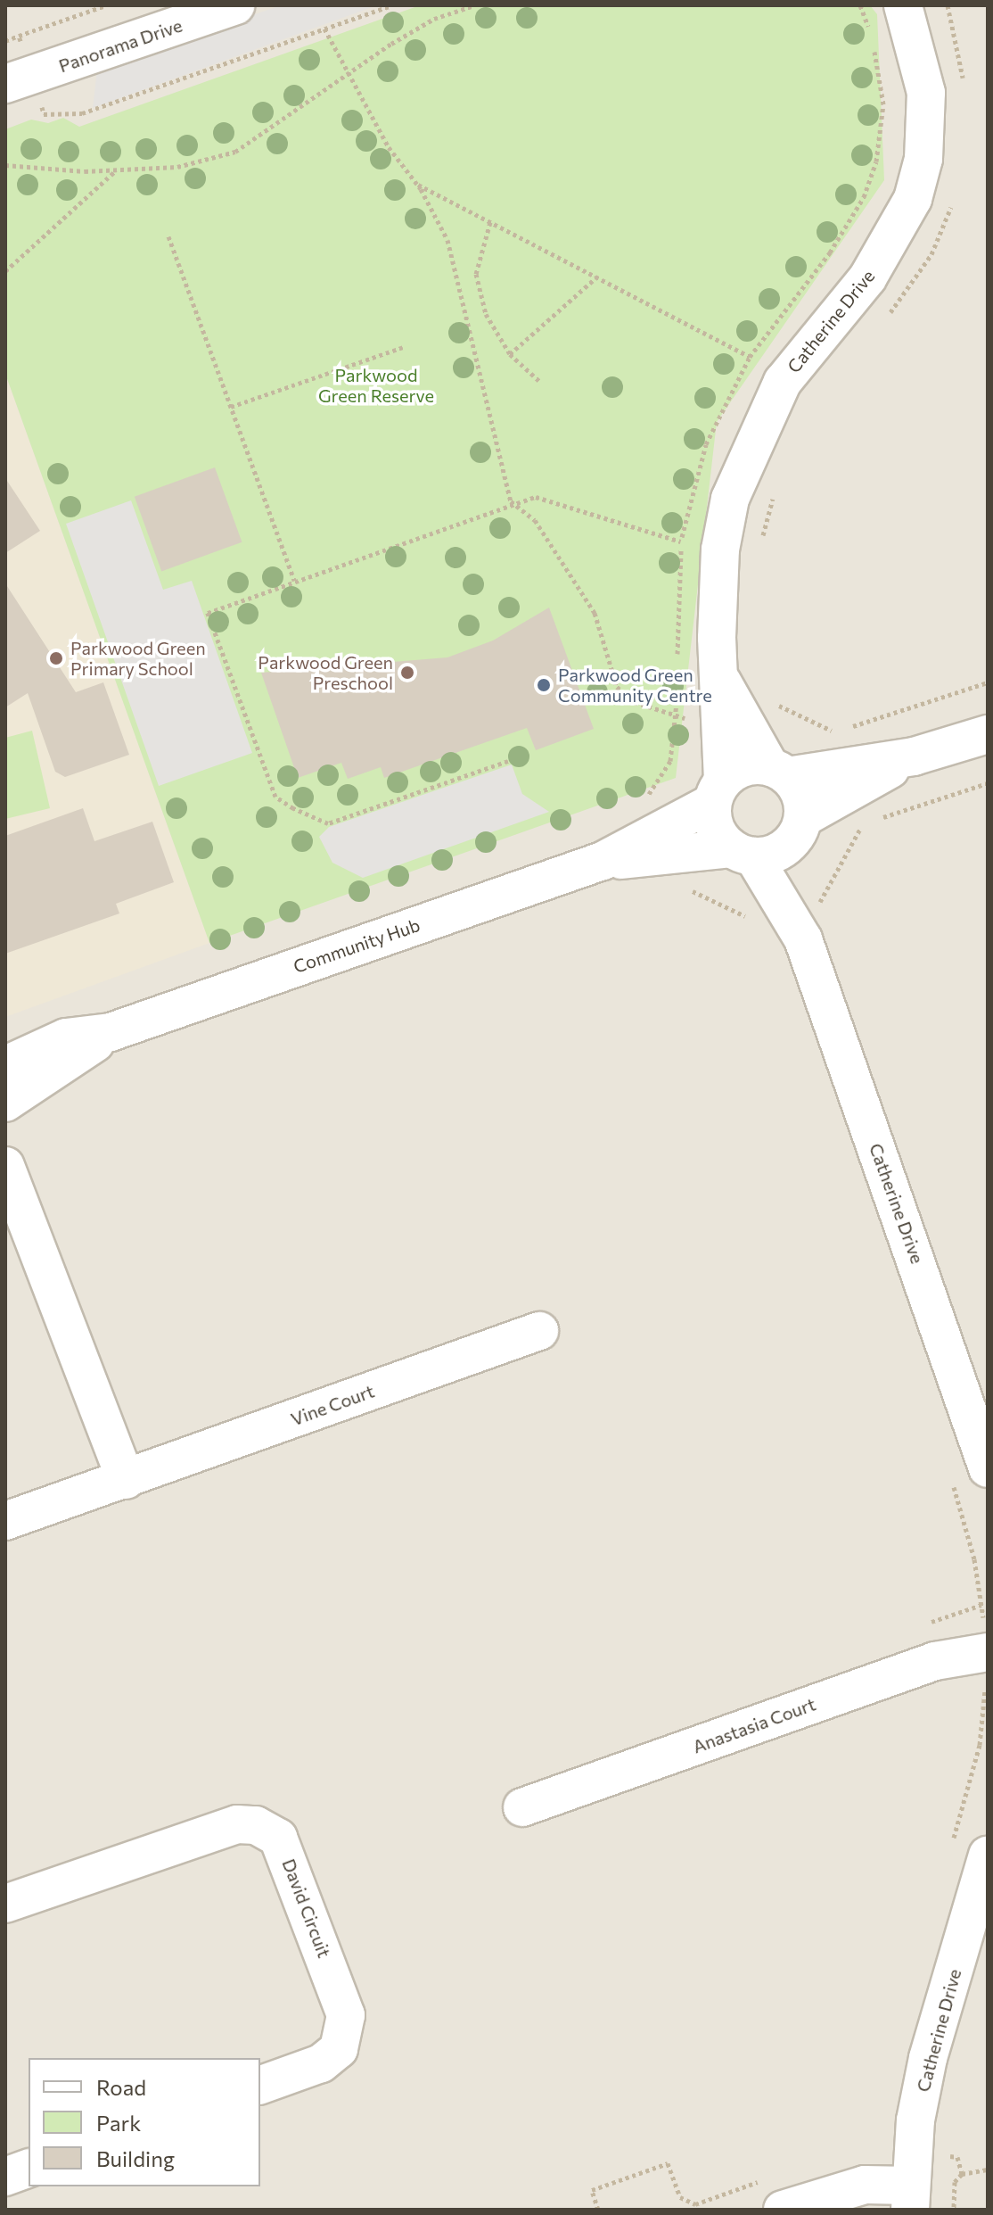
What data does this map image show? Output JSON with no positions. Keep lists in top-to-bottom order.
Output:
{
  "streets": {
    "street": [
      "Panorama Drive",
      "Catherine Drive",
      "Community Hub",
      "Vine Court",
      "Anastasia Court",
      "David Circuit"
    ]
  },
  "crossings": [
    ["Catherine Drive", "Community Hub"]
  ],
  "parks": ["Parkwood Green Reserve"],
  "places": ["Parkwood Green Primary School", "Parkwood Green Preschool", "Parkwood Green Community Centre"],
  "legend": ["Road", "Park", "Building"]
}
